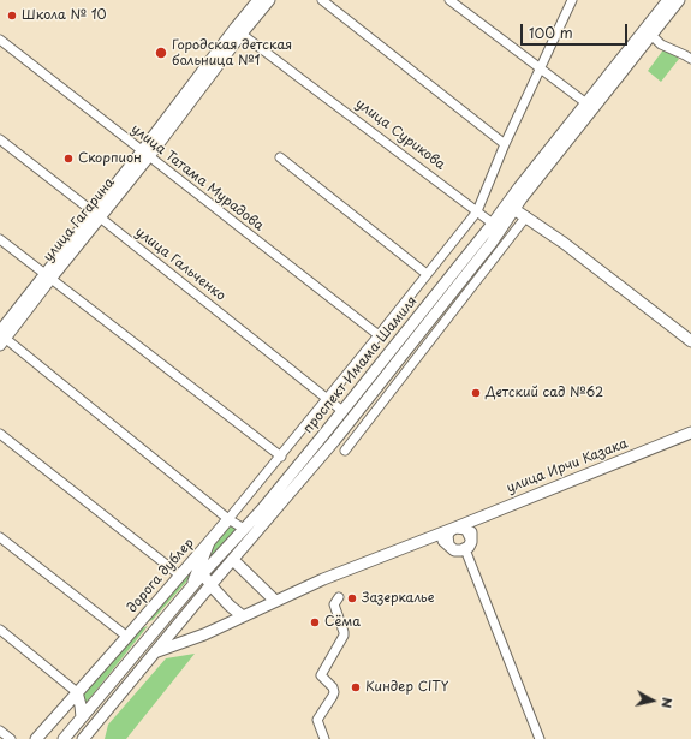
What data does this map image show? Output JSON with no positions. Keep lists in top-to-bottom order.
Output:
{
  "streets": {
    "main road": [
      "улица Гагарина",
      "проспект Имама Шамиля",
      "улица Ирчи Казака",
      "дорога дублер"
    ],
    "street": ["улица Сурикова", "улица Татама Мурадова", "улица Гальченко"]
  },
  "crossings": [
    ["улица Сурикова", "улица Гагарина"],
    ["улица Сурикова", "проспект Имама Шамиля"],
    ["улица Татама Мурадова", "улица Гагарина"],
    ["улица Гагарина", "улица Гальченко"],
    ["улица Гальченко", "проспект Имама Шамиля"]
  ],
  "places": [
    "Школа № 10",
    "Городская детская больница №1",
    "Скорпион",
    "Детский сад №62",
    "Зазеркалье",
    "Сёма",
    "Киндер CITY"
  ],
  "scale_bar": "100 m",
  "north": "right"
}
